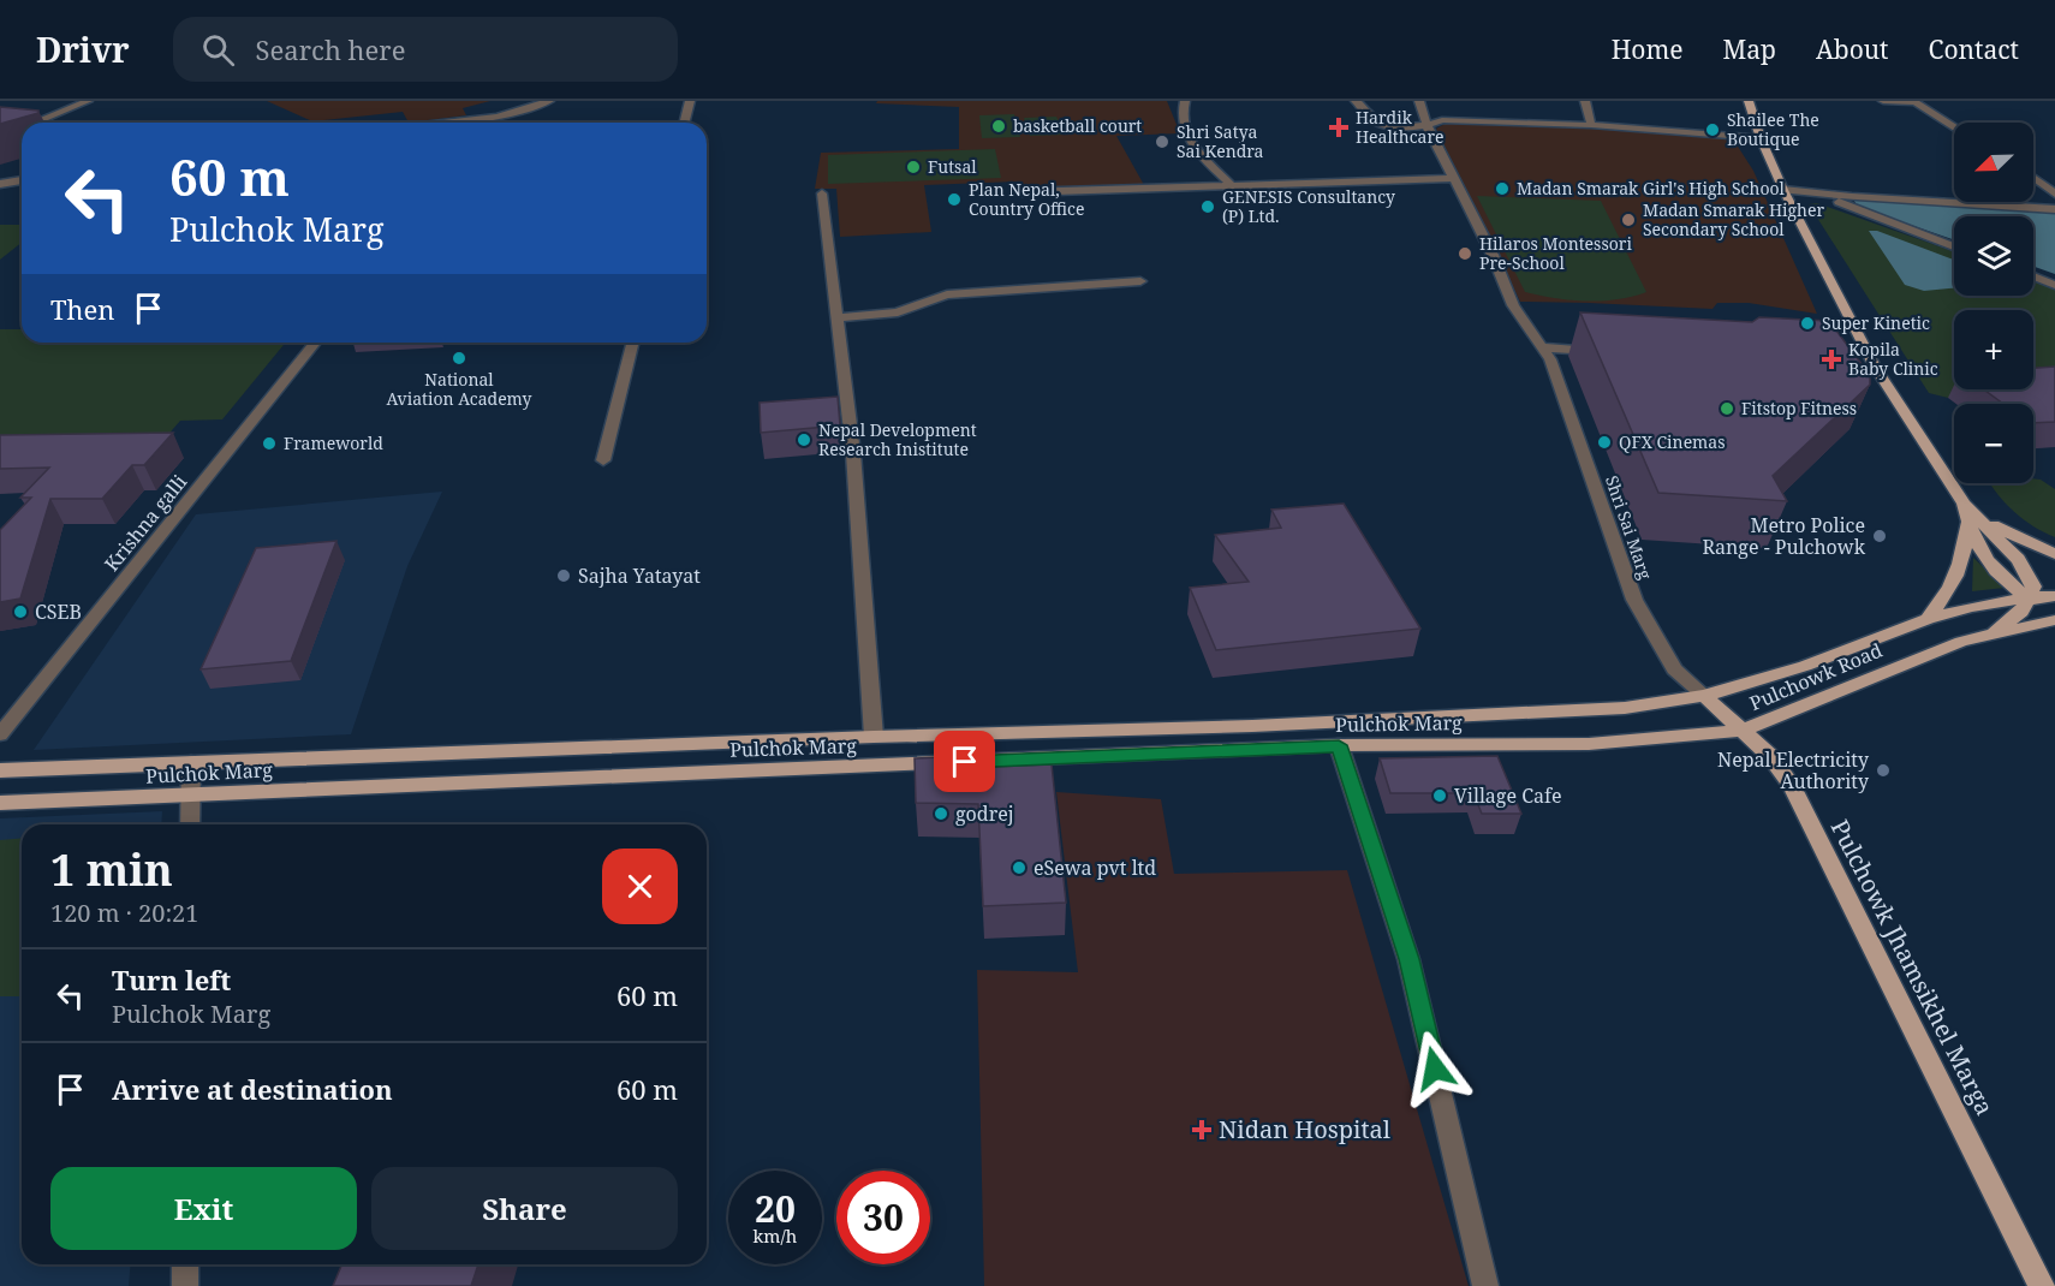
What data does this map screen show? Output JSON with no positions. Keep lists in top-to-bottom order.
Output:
{
  "streets": {
    "main road": ["Pulchowk Road", "Pulchok Marg", "Pulchowk Jhamsikhel Marga"],
    "street": ["Krishna galli", "Shri Sai Marg"]
  },
  "crossings": [
    ["Shri Sai Marg", "Pulchowk Road"],
    ["Shri Sai Marg", "Pulchowk Jhamsikhel Marga"],
    ["Pulchowk Road", "Pulchok Marg"],
    ["Pulchowk Road", "Pulchowk Jhamsikhel Marga"]
  ],
  "places": {
    "other": [
      "basketball court",
      "Shailee The Boutique",
      "Shri Satya Sai Kendra",
      "Futsal",
      "Madan Smarak Girl's High School",
      "Plan Nepal, Country Office",
      "GENESIS Consultancy (P) Ltd.",
      "Madan Smarak Higher Secondary School",
      "Hilaros Montessori Pre-School",
      "Super Kinetic",
      "National Aviation Academy",
      "Fitstop Fitness",
      "Nepal Development Research Inistitute",
      "QFX Cinemas",
      "Frameworld",
      "Metro Police Range - Pulchowk",
      "Sajha Yatayat",
      "CSEB",
      "Nepal Electricity Authority",
      "Village Cafe",
      "godrej",
      "eSewa pvt ltd"
    ],
    "health": ["Hardik Healthcare", "Kopila Baby Clinic", "Nidan Hospital"]
  },
  "north": "bottom left",
  "page": {
    "header": "Drivr",
    "search": "Search here",
    "nav": [
      "Home",
      "Map",
      "About",
      "Contact"
    ],
    "map_buttons": ["+", "−"],
    "turn": ["60 m", "Pulchok Marg"],
    "then": "Then",
    "heading": ["1 min", "120 m · 20:21"],
    "list": [
      {
        "name": "Turn left",
        "note": "Pulchok Marg",
        "value": "60 m"
      },
      {
        "name": "Arrive at destination",
        "value": "60 m"
      }
    ],
    "buttons": ["Exit", "Share"],
    "speed": "20 km/h",
    "limit": "30"
  }
}
